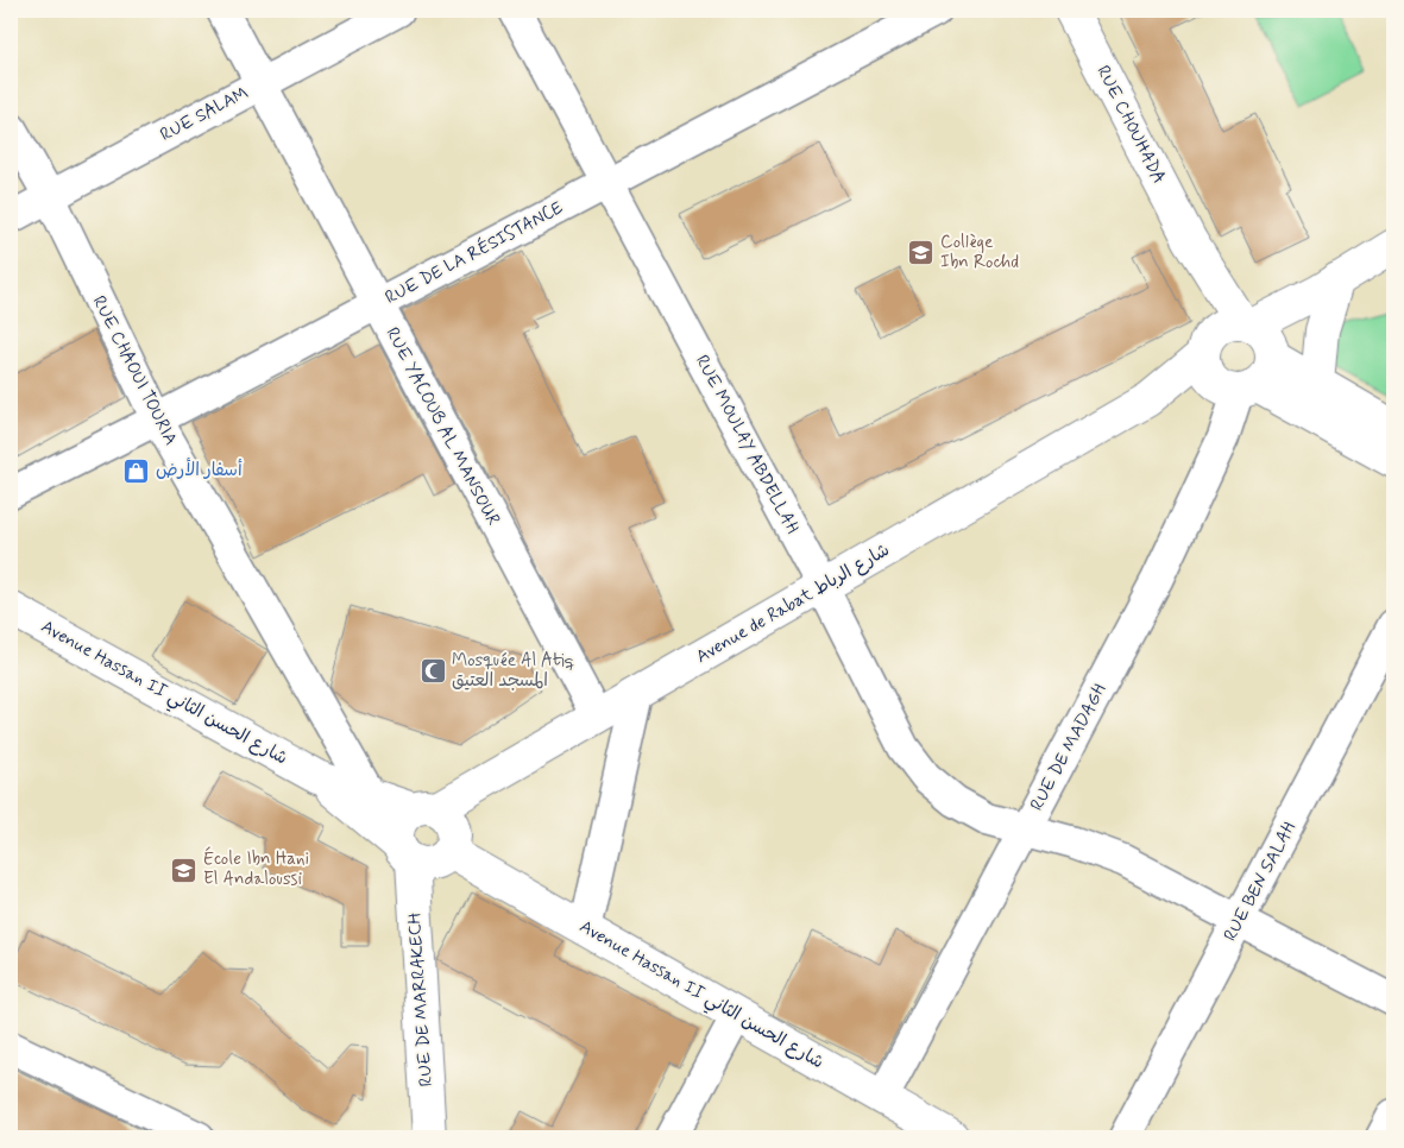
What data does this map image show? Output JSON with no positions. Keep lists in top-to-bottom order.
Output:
{
  "streets": {
    "street": [
      "RUE SALAM",
      "RUE CHOUHADA",
      "RUE DE LA RÉSISTANCE",
      "RUE CHAOUI TOURIA",
      "RUE YACOUB AL MANSOUR",
      "RUE MOULAY ABDELLAH",
      "Avenue de Rabat شارع الرباط",
      "Avenue Hassan II شارع الحسن الثاني",
      "RUE DE MADAGH",
      "RUE BEN SALAH",
      "RUE DE MARRAKECH"
    ]
  },
  "crossings": [
    ["RUE SALAM", "RUE CHAOUI TOURIA"],
    ["RUE SALAM", "RUE YACOUB AL MANSOUR"],
    ["RUE CHOUHADA", "Avenue de Rabat شارع الرباط"],
    ["RUE CHOUHADA", "RUE DE MADAGH"],
    ["RUE DE LA RÉSISTANCE", "RUE CHAOUI TOURIA"],
    ["RUE DE LA RÉSISTANCE", "RUE YACOUB AL MANSOUR"],
    ["RUE DE LA RÉSISTANCE", "RUE MOULAY ABDELLAH"],
    ["RUE CHAOUI TOURIA", "Avenue Hassan II شارع الحسن الثاني"],
    ["RUE YACOUB AL MANSOUR", "Avenue de Rabat شارع الرباط"],
    ["RUE MOULAY ABDELLAH", "Avenue de Rabat شارع الرباط"],
    ["RUE MOULAY ABDELLAH", "RUE DE MADAGH"],
    ["RUE MOULAY ABDELLAH", "RUE BEN SALAH"],
    ["Avenue de Rabat شارع الرباط", "Avenue Hassan II شارع الحسن الثاني"],
    ["Avenue de Rabat شارع الرباط", "RUE DE MADAGH"],
    ["Avenue de Rabat شارع الرباط", "RUE DE MARRAKECH"],
    ["Avenue Hassan II شارع الحسن الثاني", "RUE DE MADAGH"],
    ["Avenue Hassan II شارع الحسن الثاني", "RUE DE MARRAKECH"]
  ],
  "places": {
    "school or university": ["Collège Ibn Rochd", "École Ibn Hani El Andaloussi"],
    "shop": ["أسفار الأرض"],
    "mosque": ["Mosquée Al Atiq المسجد العتيق"]
  }
}
